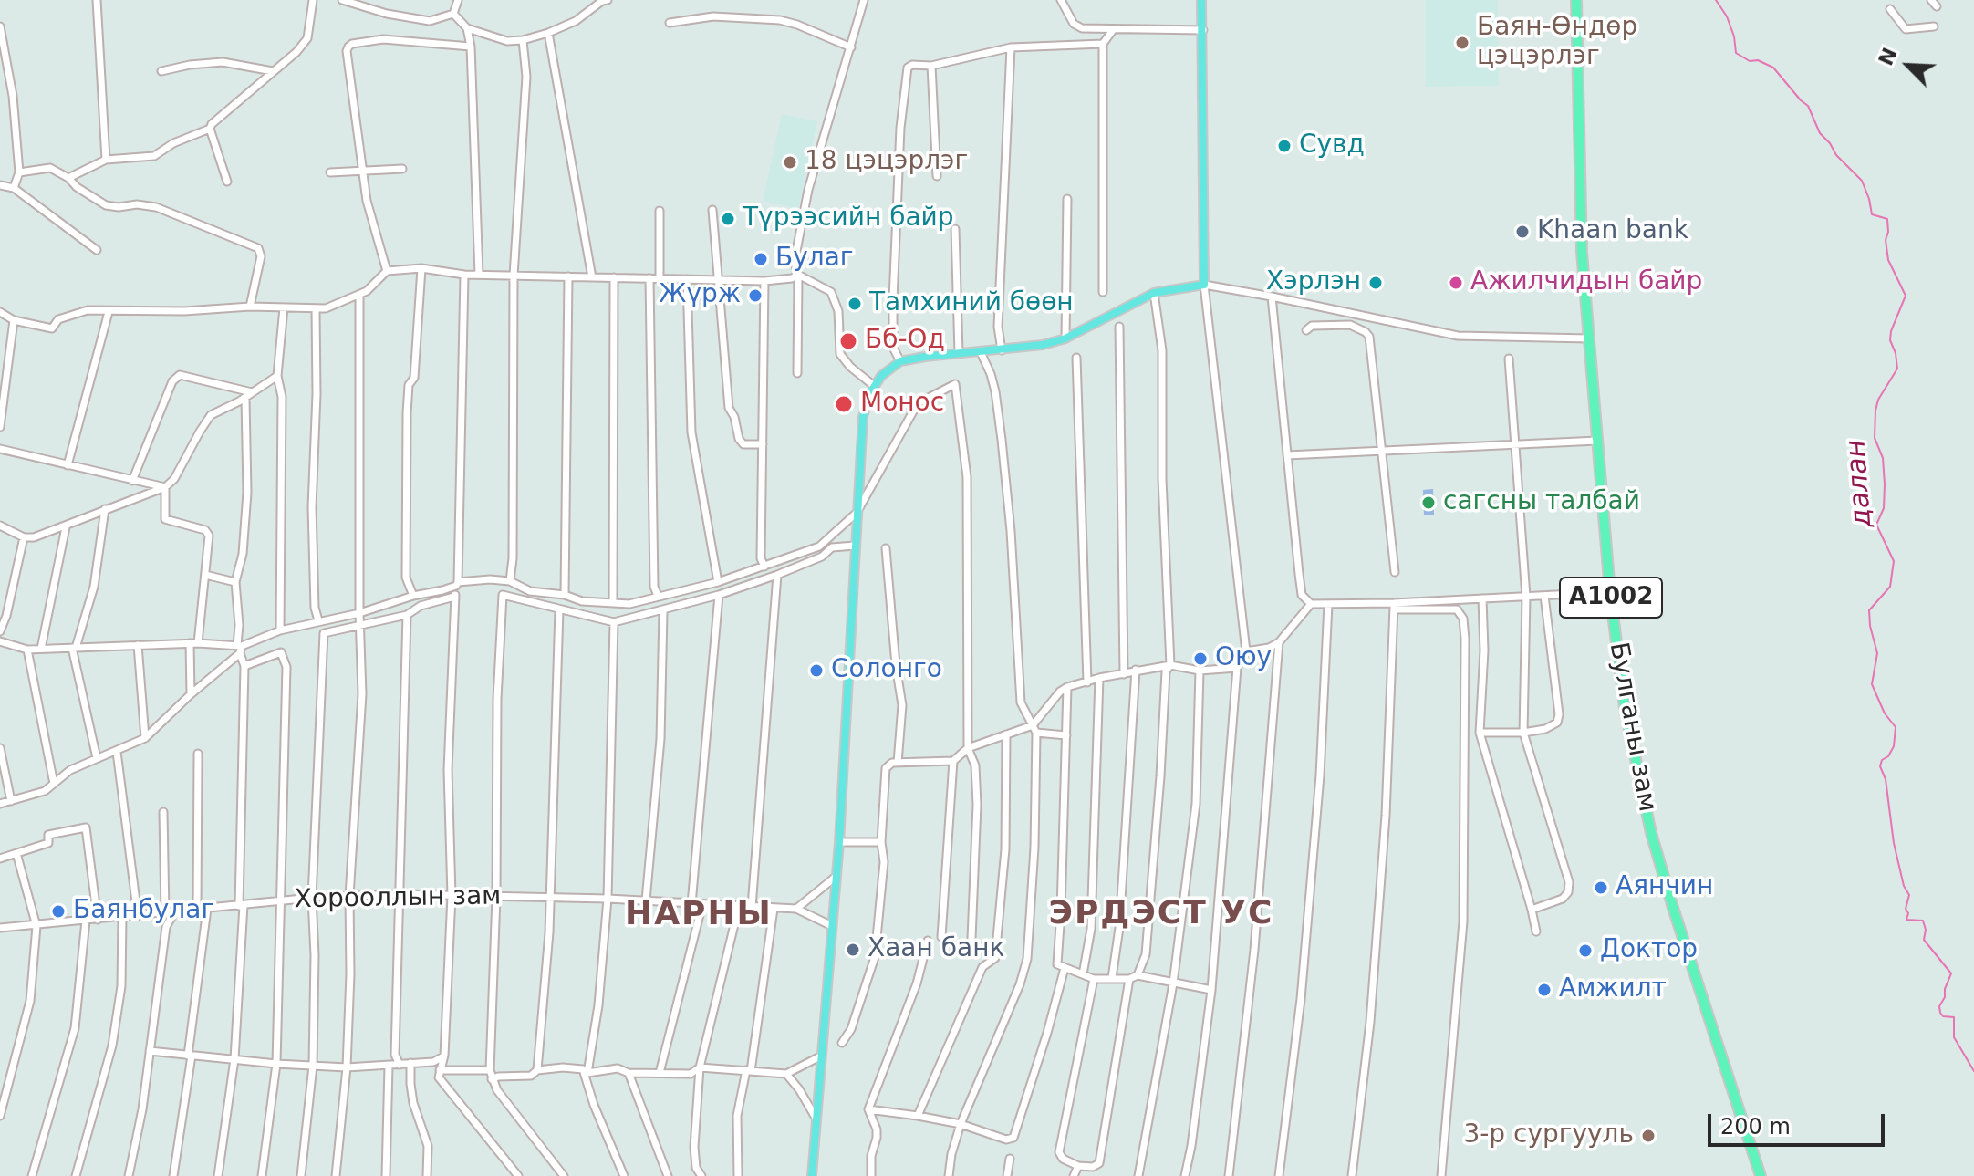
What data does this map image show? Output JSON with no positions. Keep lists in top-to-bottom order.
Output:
{
  "streets": {
    "highway": ["A1002", "Булганы зам"],
    "street": ["Хорооллын зам"]
  },
  "districts": ["ЭРДЭСТ УС", "НАРНЫ"],
  "water": ["далан"],
  "places": [
    "Баян-Өндөр цэцэрлэг",
    "Сувд",
    "18 цэцэрлэг",
    "Түрээсийн байр",
    "Khaan bank",
    "Булаг",
    "Хэрлэн",
    "Ажилчидын байр",
    "Жүрж",
    "Тамхиний бөөн",
    "Бб-Од",
    "Монос",
    "сагсны талбай",
    "Оюу",
    "Солонго",
    "Аянчин",
    "Баянбулаг",
    "Хаан банк",
    "Доктор",
    "Амжилт",
    "3-р сургууль"
  ],
  "scale_bar": "200 m",
  "north": "top left"
}
